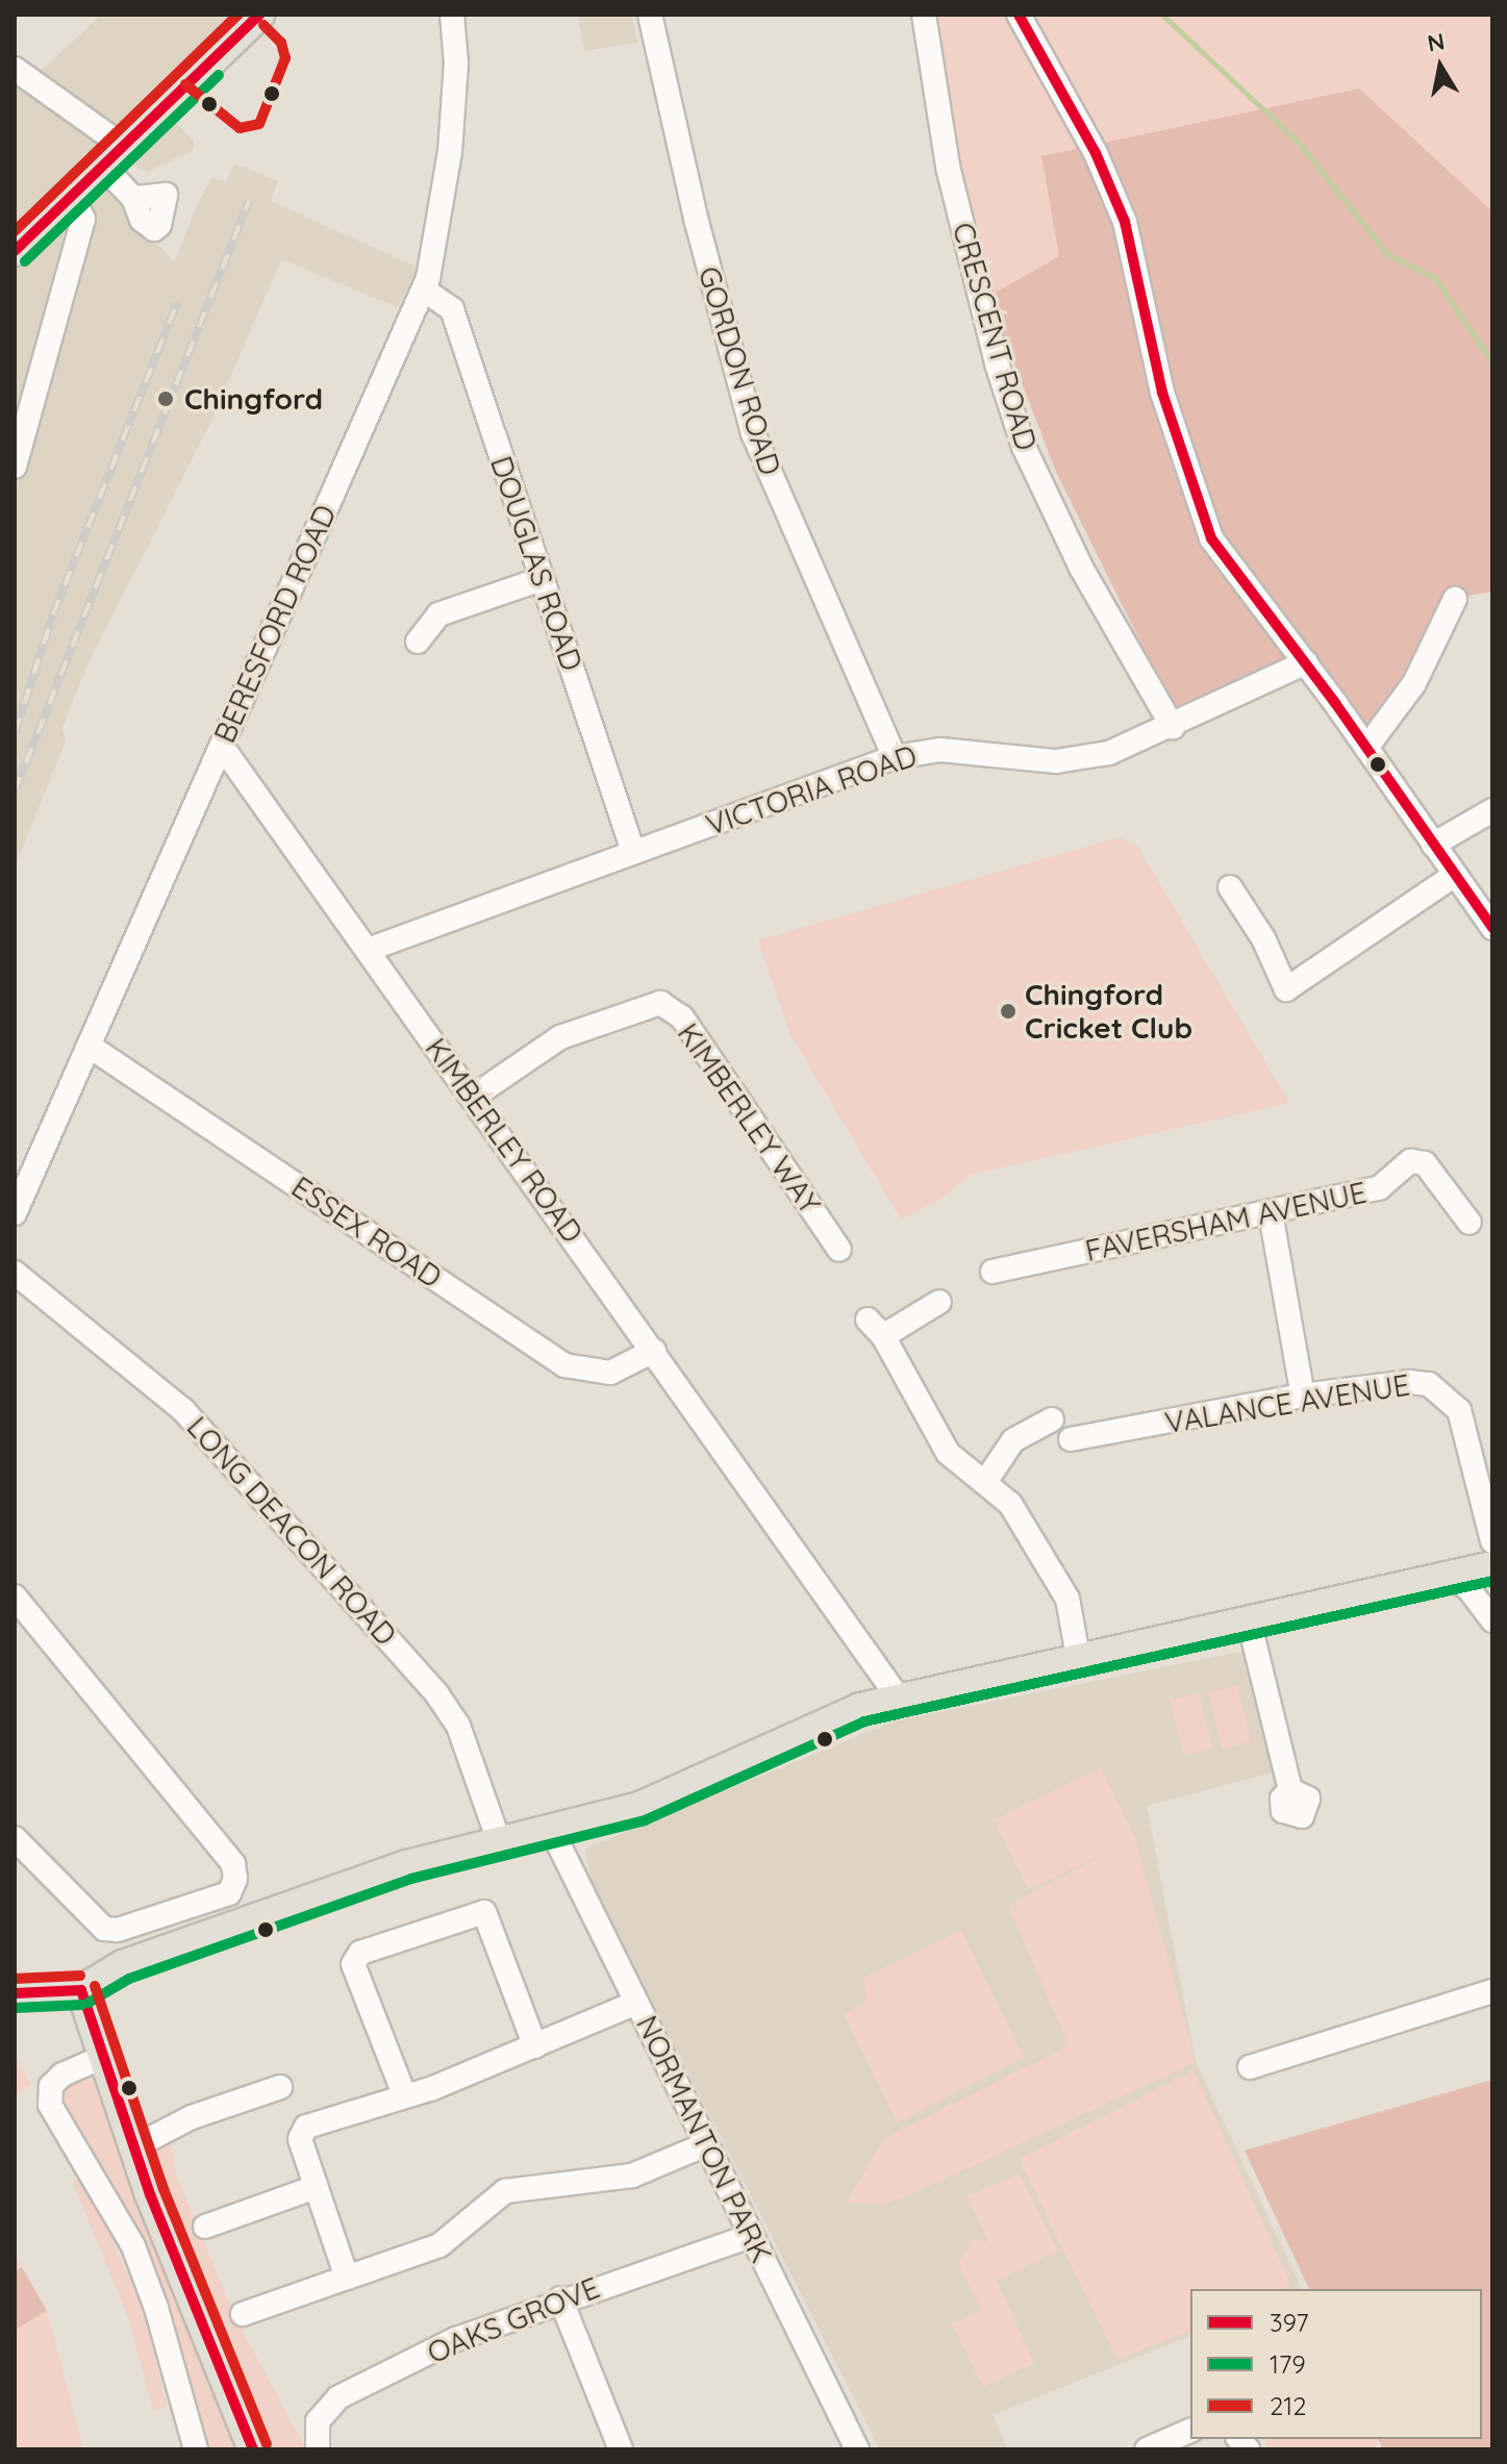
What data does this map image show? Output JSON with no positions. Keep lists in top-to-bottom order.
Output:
{
  "streets": {
    "street": [
      "CRESCENT ROAD",
      "GORDON ROAD",
      "DOUGLAS ROAD",
      "BERESFORD ROAD",
      "VICTORIA ROAD",
      "KIMBERLEY WAY",
      "KIMBERLEY ROAD",
      "FAVERSHAM AVENUE",
      "ESSEX ROAD",
      "VALANCE AVENUE",
      "LONG DEACON ROAD",
      "NORMANTON PARK",
      "OAKS GROVE"
    ]
  },
  "crossings": [
    ["CRESCENT ROAD", "VICTORIA ROAD"],
    ["GORDON ROAD", "VICTORIA ROAD"],
    ["DOUGLAS ROAD", "BERESFORD ROAD"],
    ["DOUGLAS ROAD", "VICTORIA ROAD"],
    ["BERESFORD ROAD", "KIMBERLEY ROAD"],
    ["BERESFORD ROAD", "ESSEX ROAD"],
    ["VICTORIA ROAD", "KIMBERLEY ROAD"],
    ["KIMBERLEY WAY", "KIMBERLEY ROAD"],
    ["KIMBERLEY ROAD", "ESSEX ROAD"],
    ["NORMANTON PARK", "OAKS GROVE"]
  ],
  "places": ["Chingford", "Chingford Cricket Club"],
  "lines": ["transit line 397", "transit line 212", "transit line 179"],
  "legend": ["397", "179", "212"],
  "north": "top"
}
